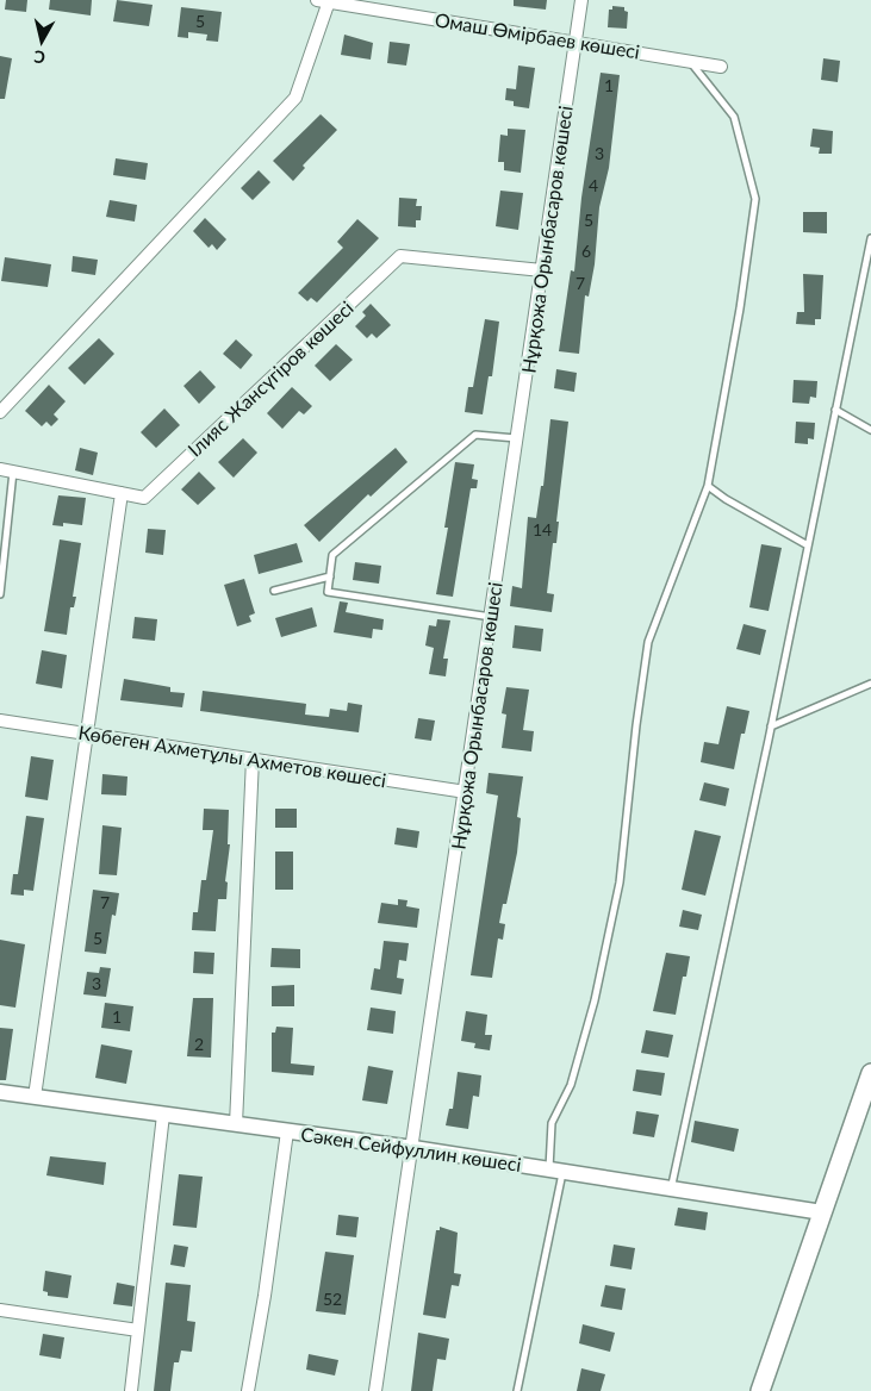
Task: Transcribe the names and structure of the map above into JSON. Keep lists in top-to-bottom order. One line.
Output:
{"streets":{"street":["Омаш Өмірбаев көшесі","Нұрқожа Орынбасаров көшесі","Ілияс Жансүгіров көшесі","Көбеген Ахметұлы Ахметов көшесі","Сәкен Сейфуллин көшесі"]},"crossings":[["Омаш Өмірбаев көшесі","Нұрқожа Орынбасаров көшесі"],["Нұрқожа Орынбасаров көшесі","Ілияс Жансүгіров көшесі"],["Нұрқожа Орынбасаров көшесі","Көбеген Ахметұлы Ахметов көшесі"],["Нұрқожа Орынбасаров көшесі","Сәкен Сейфуллин көшесі"]],"house_numbers":["5","1","3","4","5","6","7","14","7","5","3","1","2","52"],"north":"bottom"}
